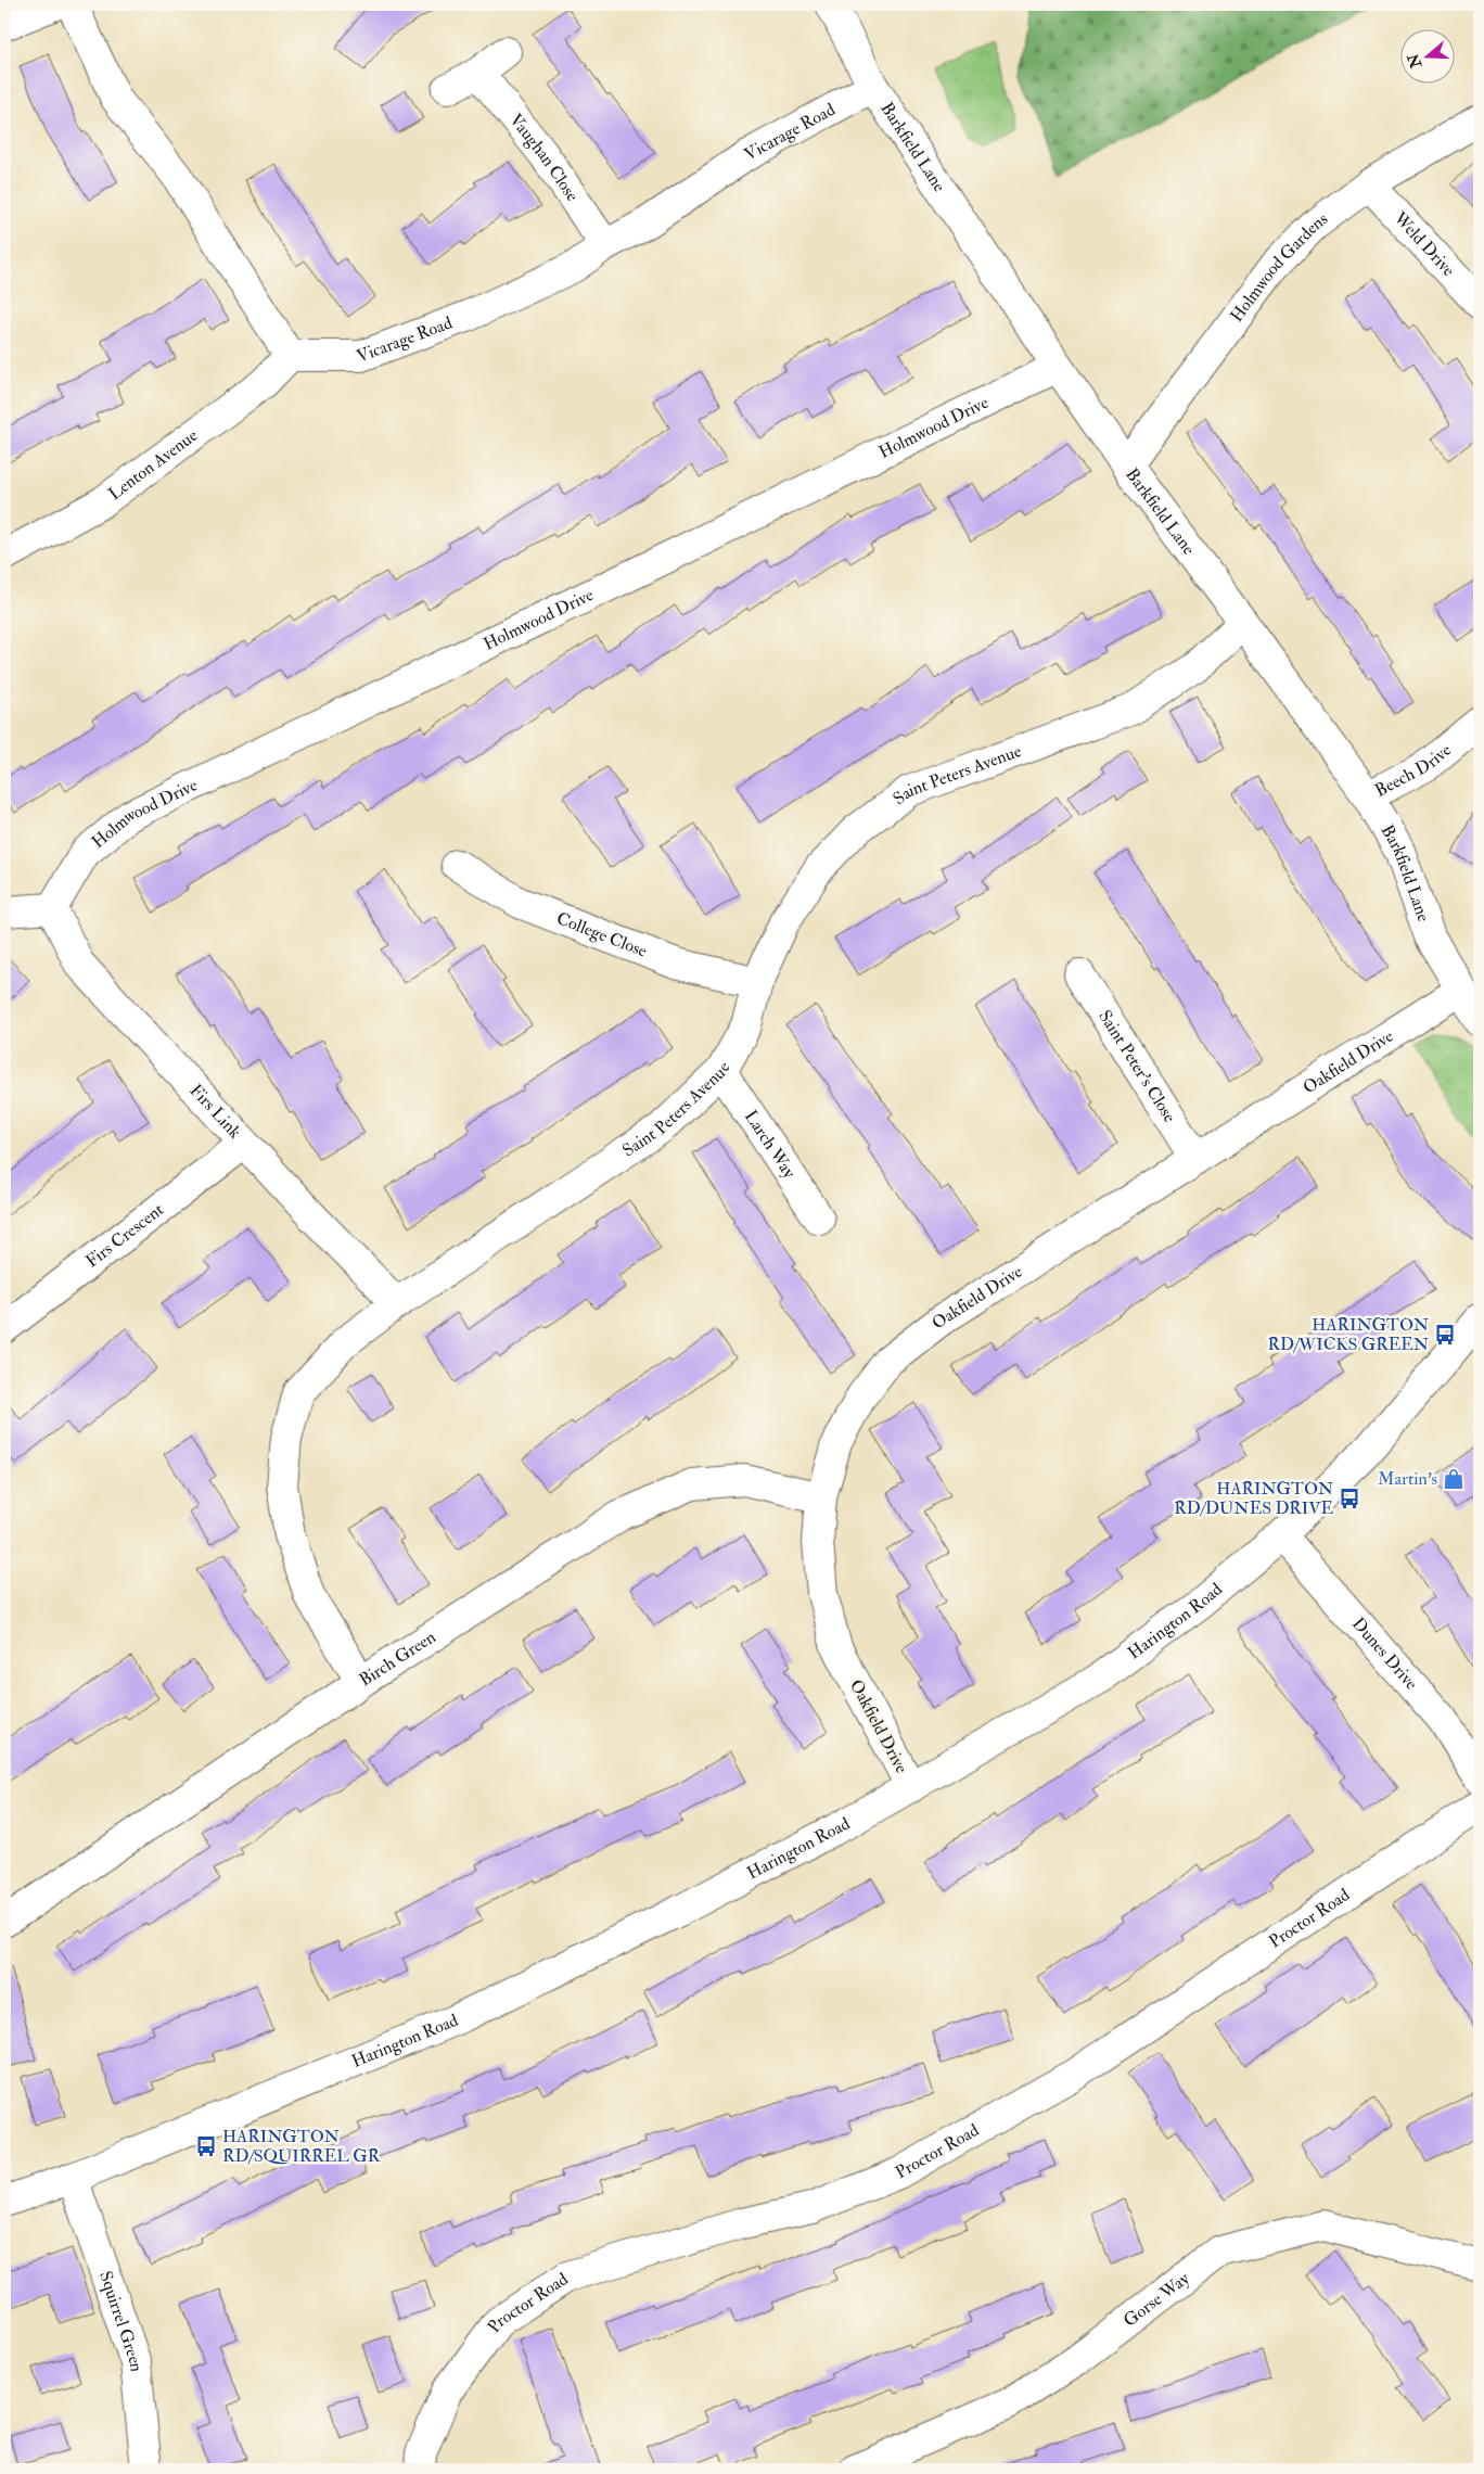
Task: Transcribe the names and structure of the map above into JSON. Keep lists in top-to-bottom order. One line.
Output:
{"streets":{"street":["Vicarage Road","Barkfield Lane","Vaughan Close","Weld Drive","Holmwood Gardens","Holmwood Drive","Lenton Avenue","Beech Drive","Saint Peters Avenue","College Close","Oakfield Drive","Saint Peter's Close","Firs Link","Larch Way","Firs Crescent","Harington Road","Dunes Drive","Birch Green","Proctor Road","Gorse Way","Squirrel Green"]},"crossings":[["Vicarage Road","Barkfield Lane"],["Vicarage Road","Vaughan Close"],["Vicarage Road","Lenton Avenue"],["Barkfield Lane","Holmwood Gardens"],["Barkfield Lane","Holmwood Drive"],["Barkfield Lane","Beech Drive"],["Barkfield Lane","Saint Peters Avenue"],["Barkfield Lane","Oakfield Drive"],["Weld Drive","Holmwood Gardens"],["Holmwood Drive","Firs Link"],["Saint Peters Avenue","College Close"],["Saint Peters Avenue","Firs Link"],["Saint Peters Avenue","Larch Way"],["Saint Peters Avenue","Birch Green"],["Oakfield Drive","Saint Peter's Close"],["Oakfield Drive","Harington Road"],["Oakfield Drive","Birch Green"],["Firs Link","Firs Crescent"],["Harington Road","Dunes Drive"],["Harington Road","Squirrel Green"]],"places":{"bus stop":["HARINGTON RD/WICKS GREEN","HARINGTON RD/DUNES DRIVE","HARINGTON RD/SQUIRREL GR"],"shop":["Martin's"]},"north":"left"}
